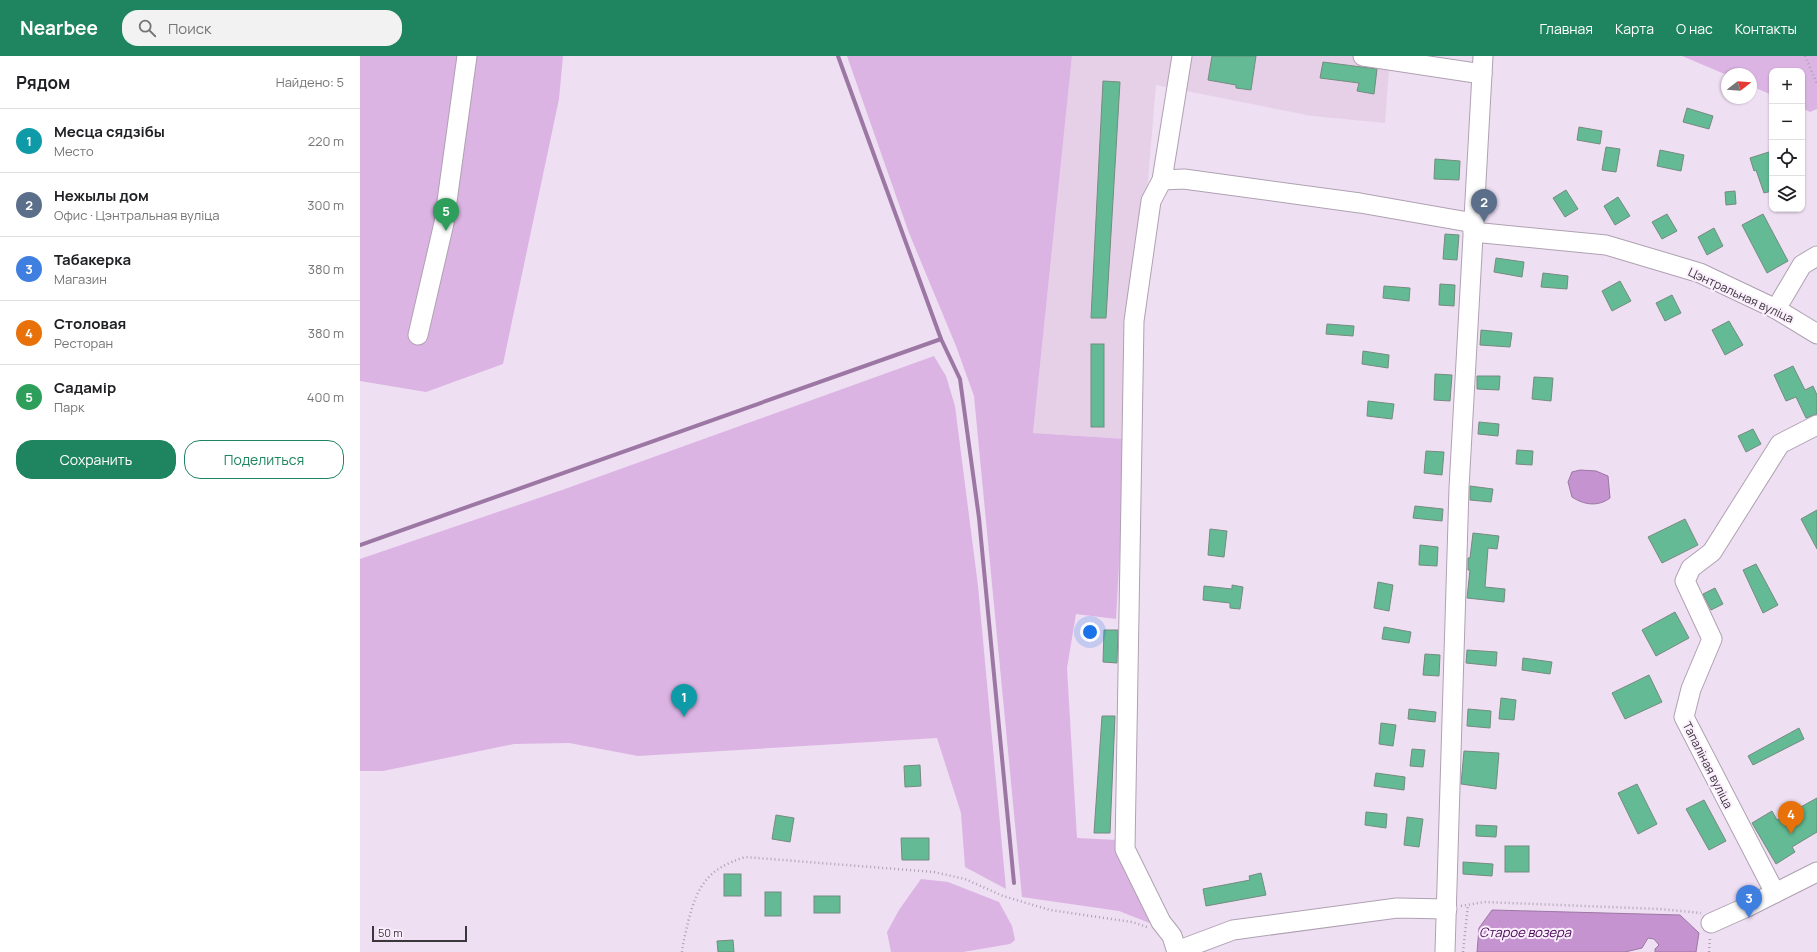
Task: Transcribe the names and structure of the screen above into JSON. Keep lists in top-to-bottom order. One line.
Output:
{"streets":{"street":["Цэнтральная вуліца","Тапаліная вуліца"]},"water":["Старое возера"],"scale_bar":"50 m","north":"right","page":{"header":"Nearbee","search":"Поиск","nav":["Главная","Карта","О нас","Контакты"],"heading":["Рядом","Найдено: 5"],"map_buttons":["+","−"],"list":[{"mark":"1","name":"Месца сядзібы","note":"Место","value":"220 m"},{"mark":"2","name":"Нежылы дом","note":"Офис · Цэнтральная вуліца","value":"300 m"},{"mark":"3","name":"Табакерка","note":"Магазин","value":"380 m"},{"mark":"4","name":"Столовая","note":"Ресторан","value":"380 m"},{"mark":"5","name":"Садамір","note":"Парк","value":"400 m"}],"pins":["2","5","1","4","3"],"buttons":["Сохранить","Поделиться"],"scale":"50 m"}}
